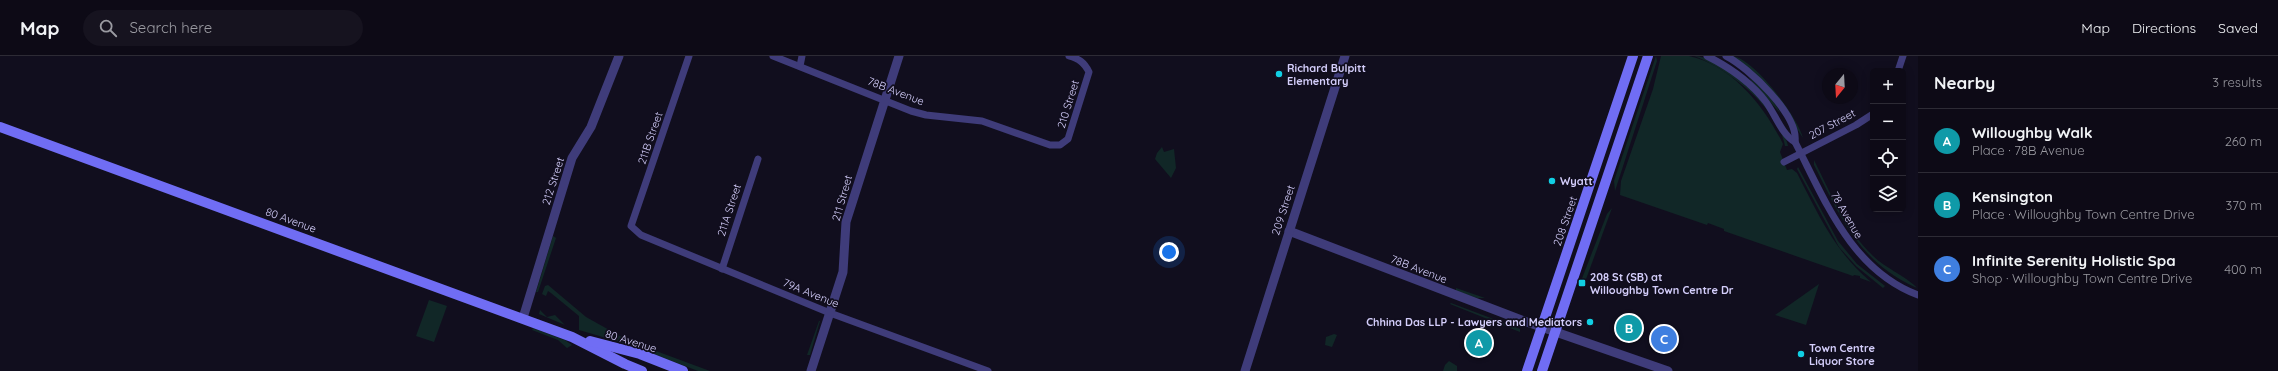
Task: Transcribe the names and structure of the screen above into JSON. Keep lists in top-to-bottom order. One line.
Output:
{"streets":{"main road":["80 Avenue","208 Street"],"street":["78B Avenue","210 Street","207 Street","211B Street","212 Street","211 Street","211A Street","209 Street","78 Avenue","79A Avenue"]},"crossings":[["78B Avenue","210 Street"],["78B Avenue","211 Street"],["78B Avenue","209 Street"],["78B Avenue","208 Street"],["207 Street","78 Avenue"],["211B Street","79A Avenue"],["212 Street","80 Avenue"],["211 Street","79A Avenue"],["211A Street","79A Avenue"]],"places":{"other":["Richard Bulpitt Elementary","Wyatt","Chhina Das LLP - Lawyers and Mediators","Town Centre Liquor Store"],"transit":["208 St (SB) at Willoughby Town Centre Dr"]},"north":"bottom","page":{"header":"Map","search":"Search here","nav":["Map","Directions","Saved"],"heading":["Nearby","3 results"],"map_buttons":["+","−"],"list":[{"mark":"A","name":"Willoughby Walk","note":"Place · 78B Avenue","value":"260 m"},{"mark":"B","name":"Kensington","note":"Place · Willoughby Town Centre Drive","value":"370 m"},{"mark":"C","name":"Infinite Serenity Holistic Spa","note":"Shop · Willoughby Town Centre Drive","value":"400 m"}],"pins":["B","C","A"]}}
